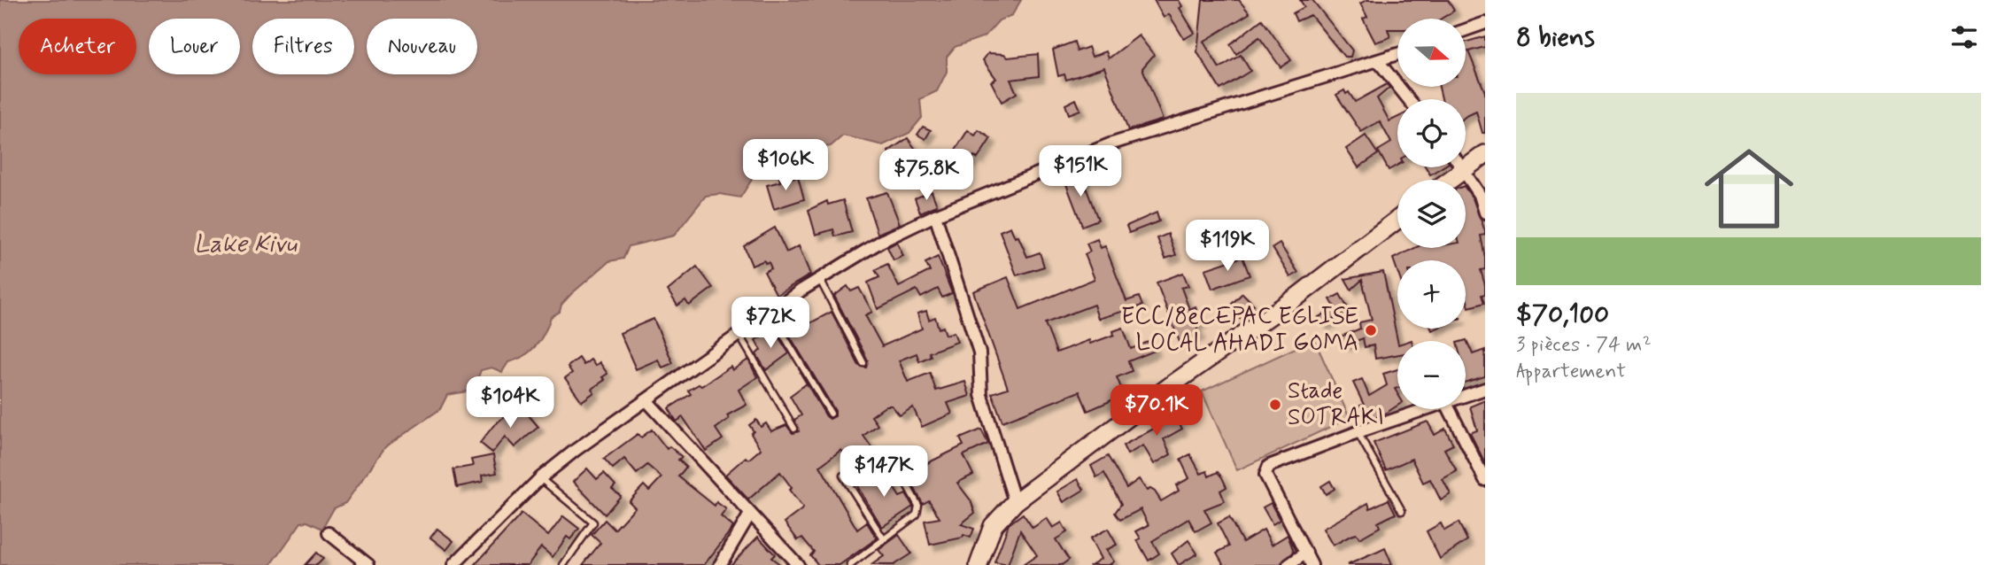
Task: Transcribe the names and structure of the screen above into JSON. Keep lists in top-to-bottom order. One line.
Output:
{"water":["Lake Kivu"],"places":["ECC/8eCEPAC EGLISE LOCAL AHADI GOMA","Stade SOTRAKI"],"north":"right","page":{"heading":"8 biens","map_buttons":["+","−"],"chip":["Acheter","Louer","Filtres","Nouveau"],"list":[{"name":"$70,100","note":"3 pièces · 74 m² · Appartement"}],"price":["$106K","$151K","$75.8K","$119K","$72K","$104K","$70.1K","$147K"]}}
